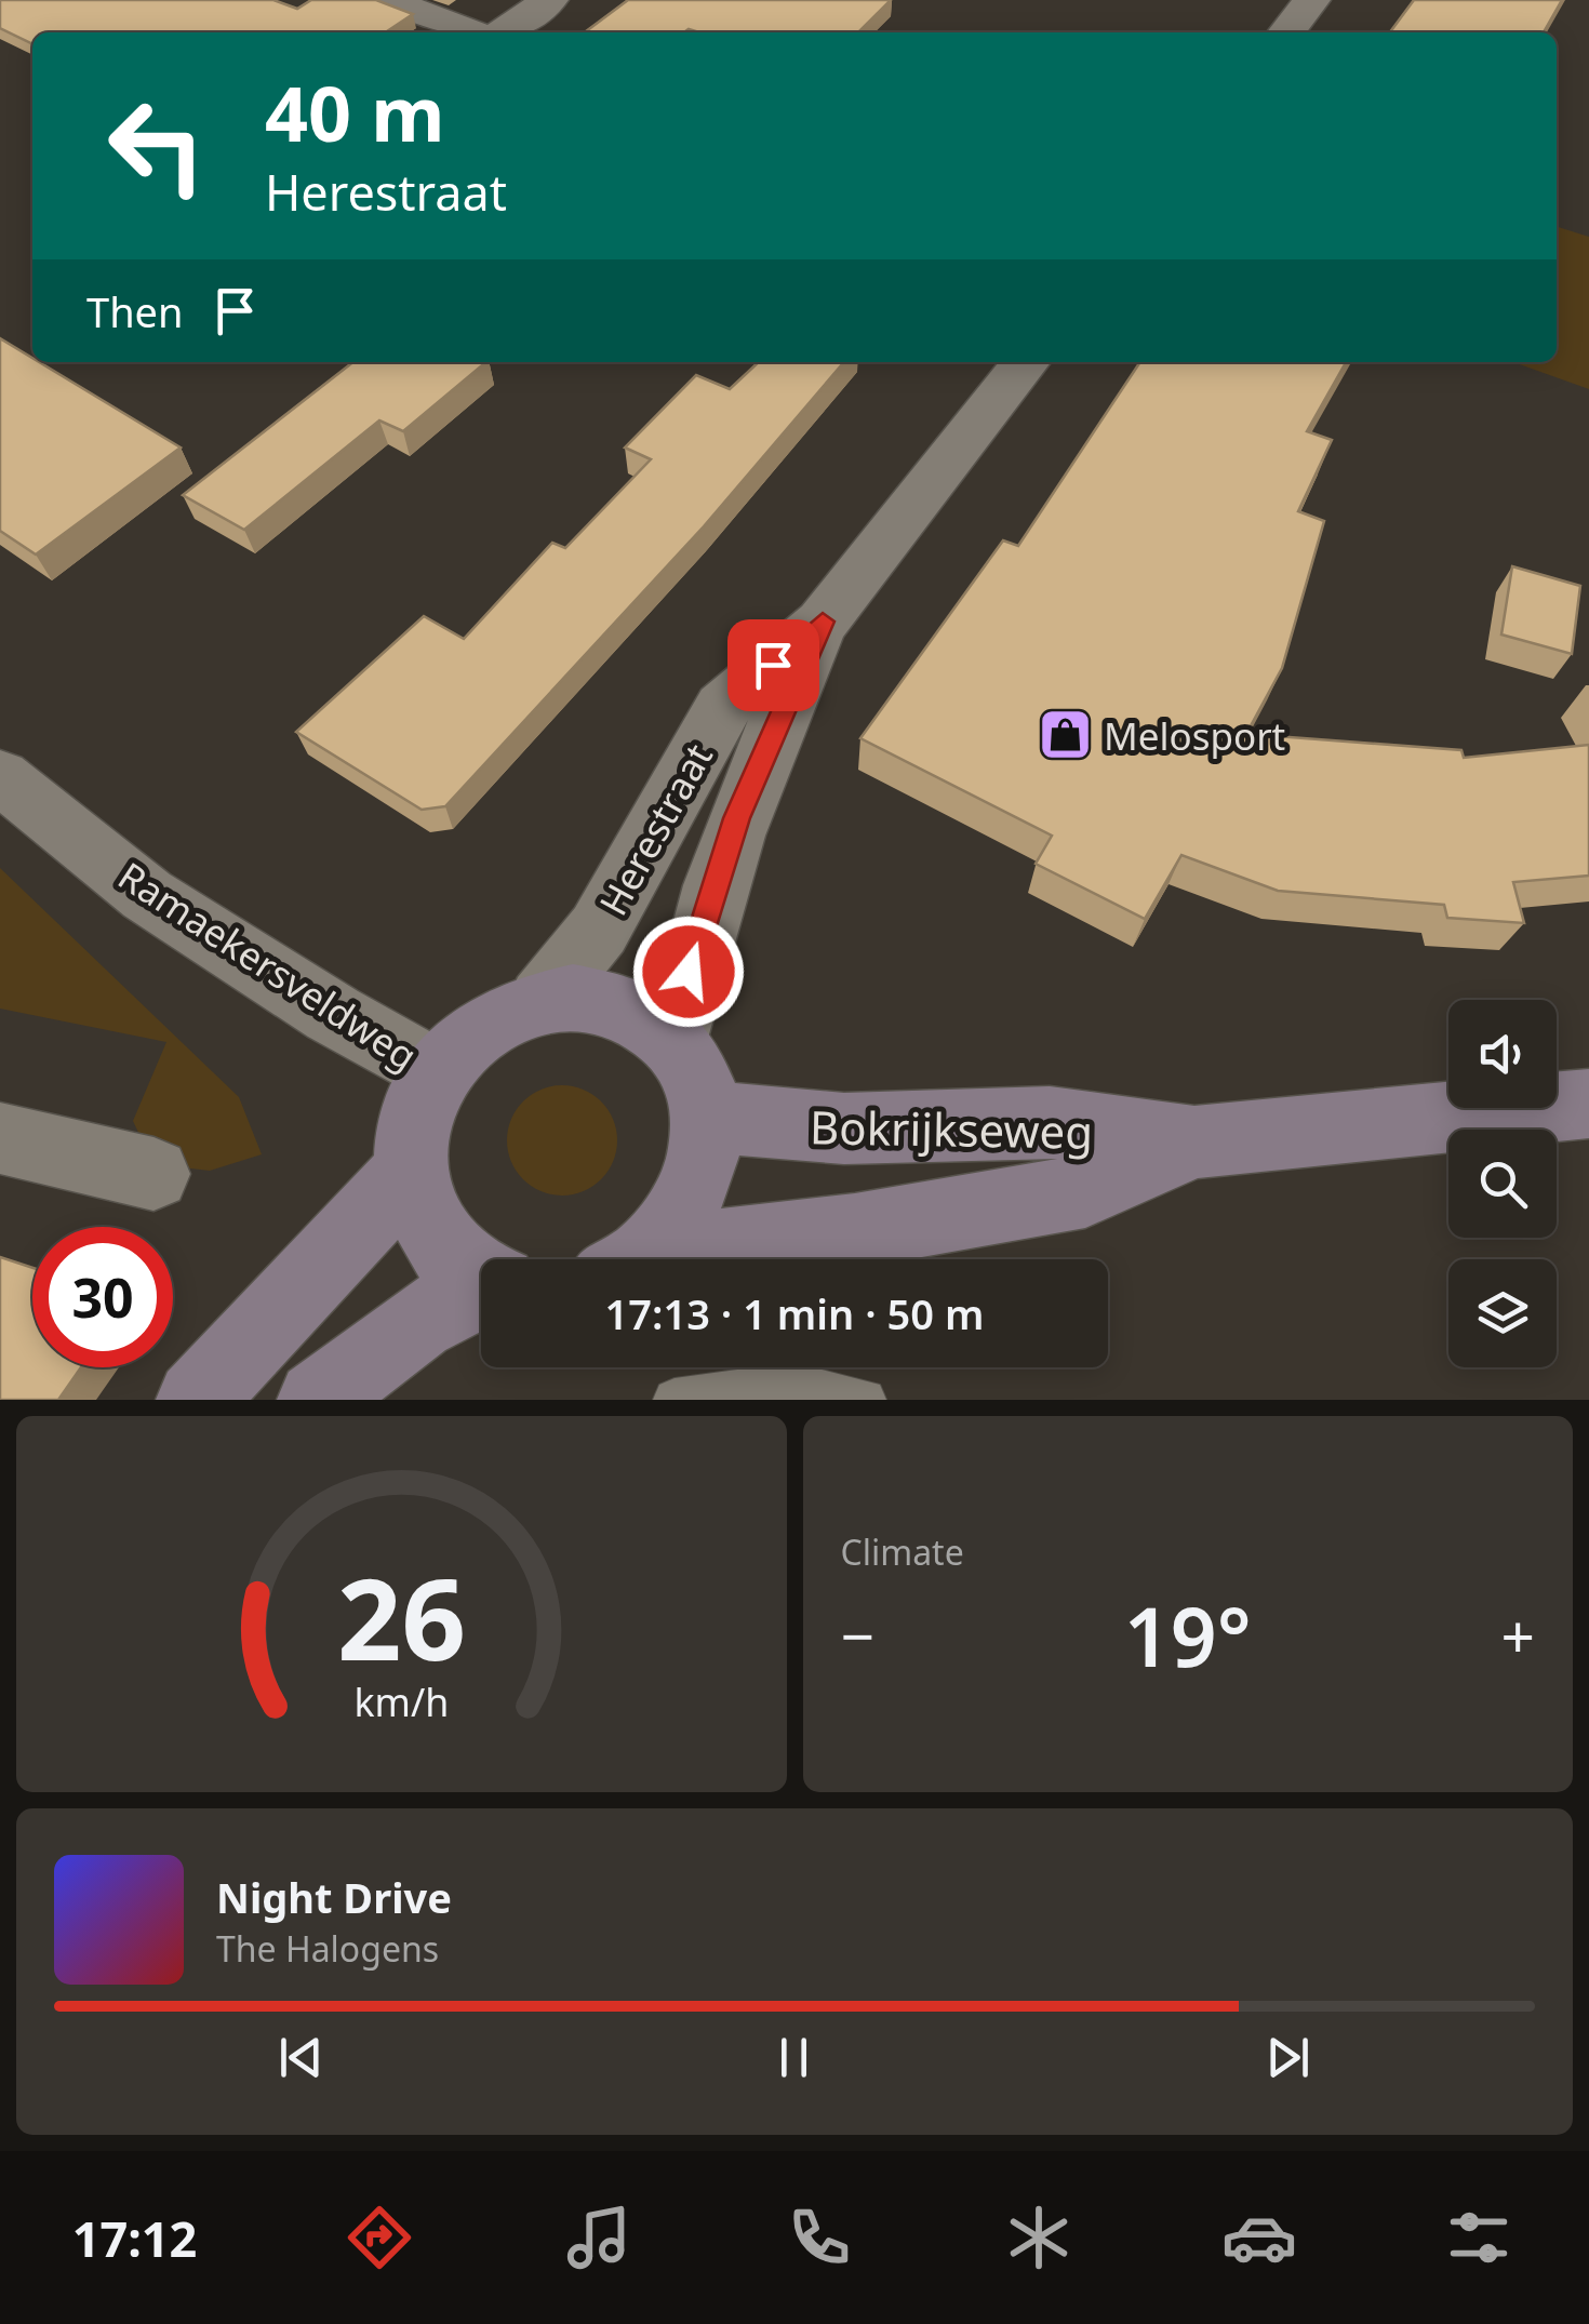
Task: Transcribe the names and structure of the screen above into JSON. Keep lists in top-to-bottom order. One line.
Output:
{"streets":{"street":["Herestraat","Ramaekersveldweg","Bokrijkseweg"]},"places":{"shop":["Melosport"]},"page":{"turn":["40 m","Herestraat"],"then":"Then","limit":"30","trip":"17:13 · 1 min · 50 m","tile":"Climate","heat":["−","19°","+"],"song":["Night Drive","The Halogens"],"tabs":"17:12","gauge":["26","km/h"]}}
